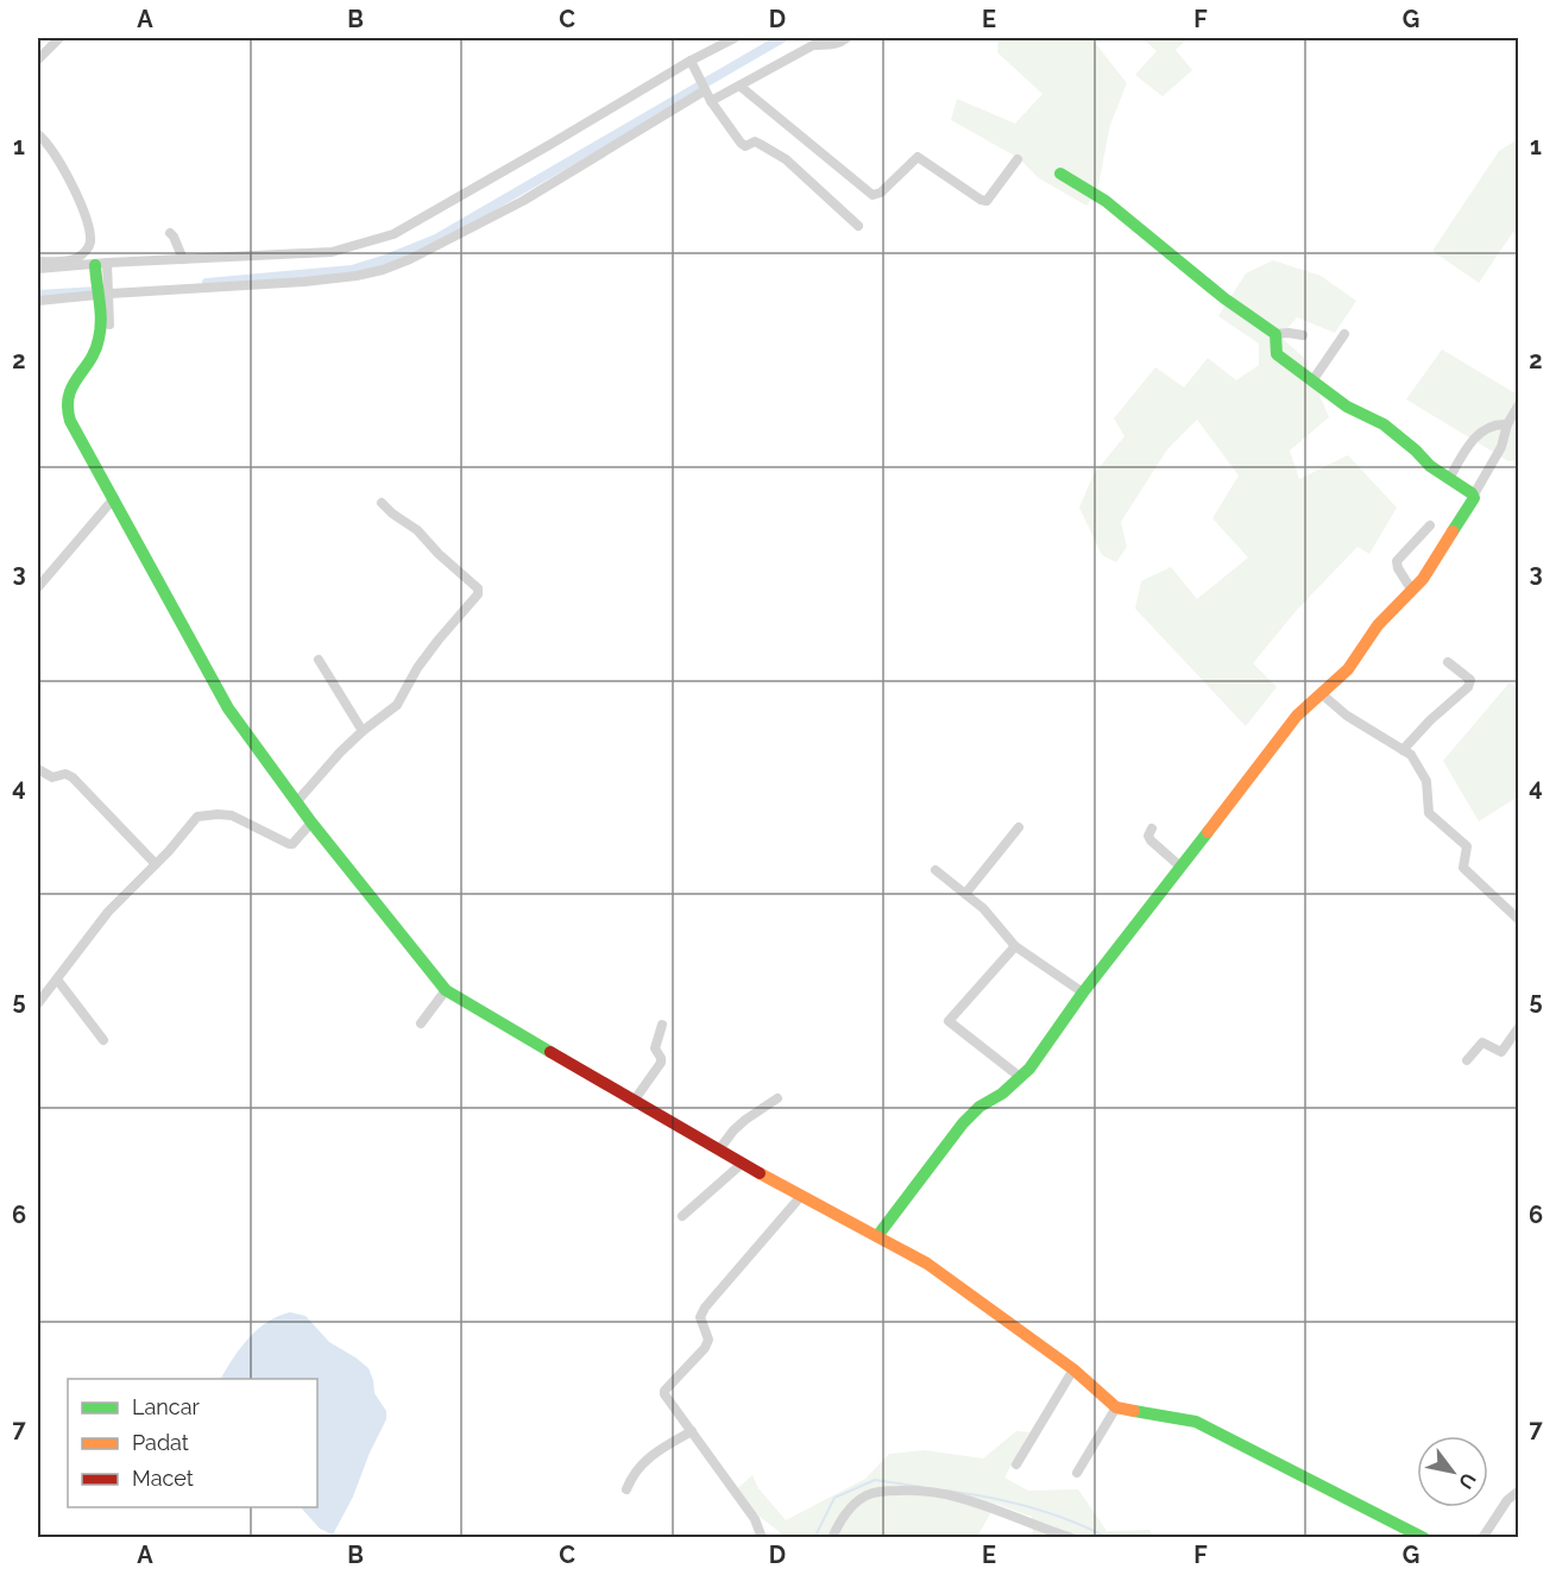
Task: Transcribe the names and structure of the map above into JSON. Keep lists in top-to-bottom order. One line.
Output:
{"legend":["Lancar","Padat","Macet"],"north":"bottom right","grid":{"columns":["A","B","C","D","E","F","G"],"rows":["1","2","3","4","5","6","7"]}}
